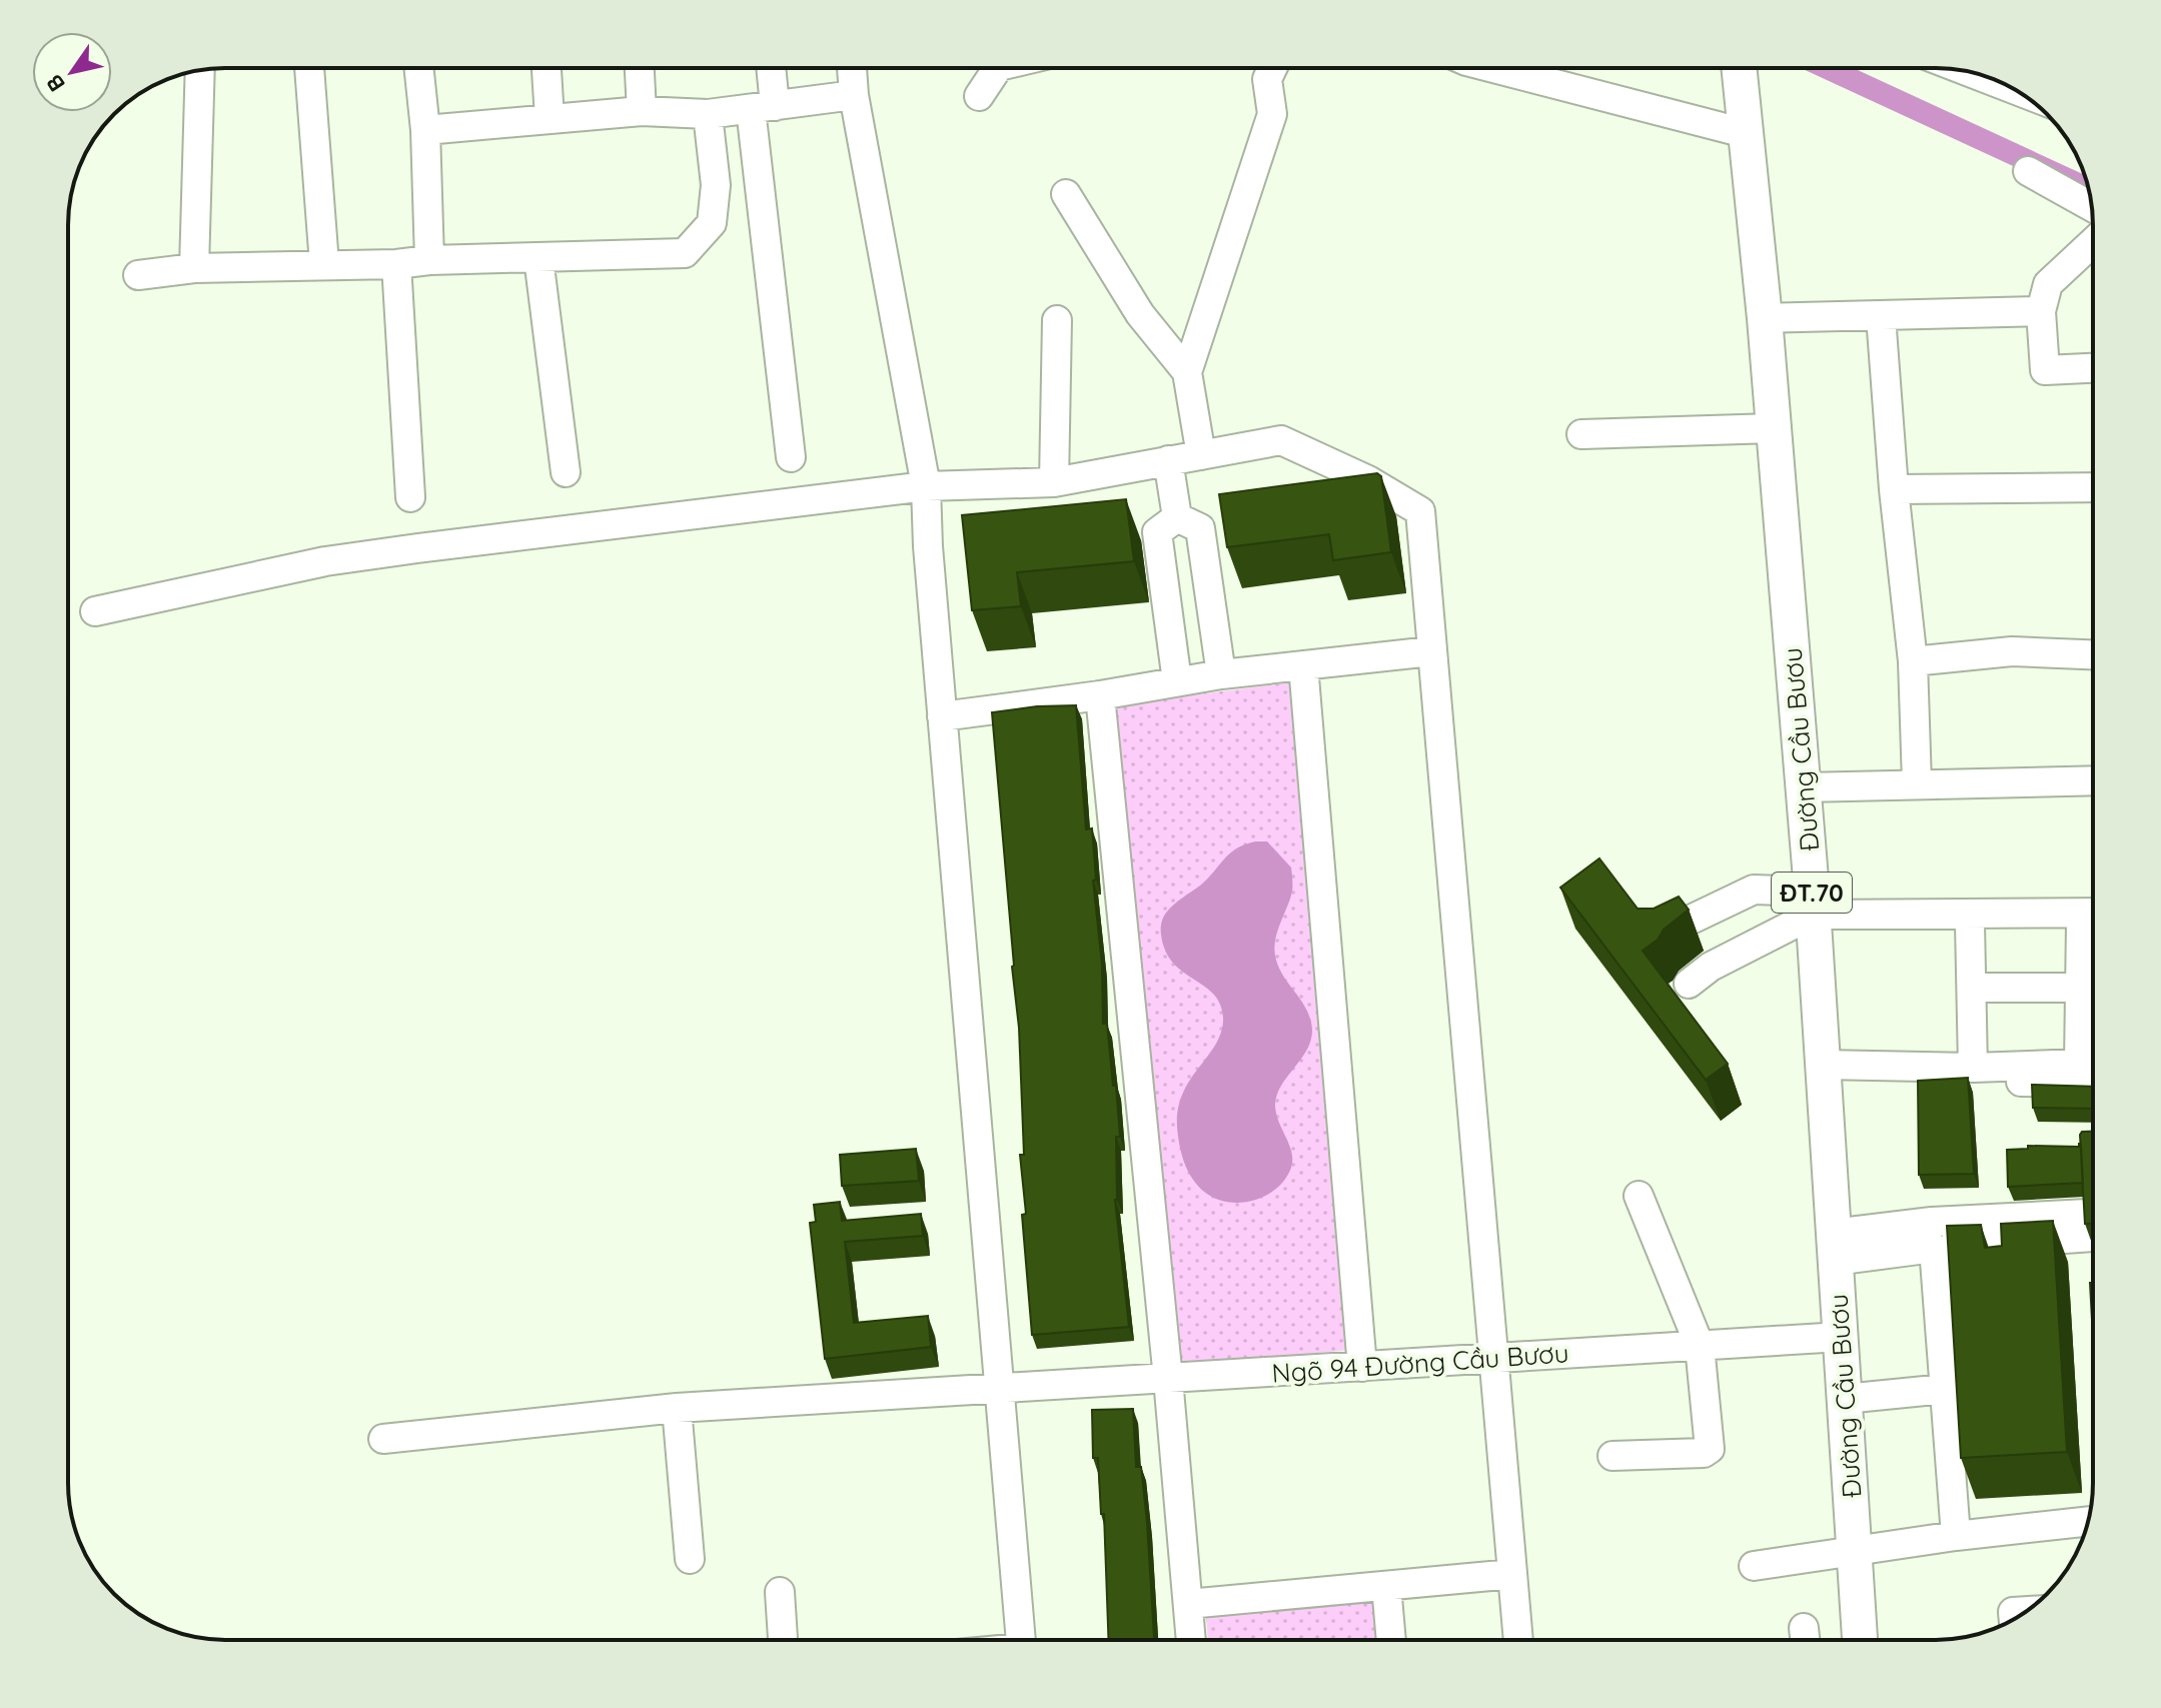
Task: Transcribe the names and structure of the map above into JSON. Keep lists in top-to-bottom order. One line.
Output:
{"streets":{"main road":["Đường Cầu Bươu","ĐT.70"],"street":["Ngõ 94 Đường Cầu Bươu"]},"crossings":[["Đường Cầu Bươu","ĐT.70"],["Đường Cầu Bươu","Ngõ 94 Đường Cầu Bươu"]],"north":"bottom left"}
